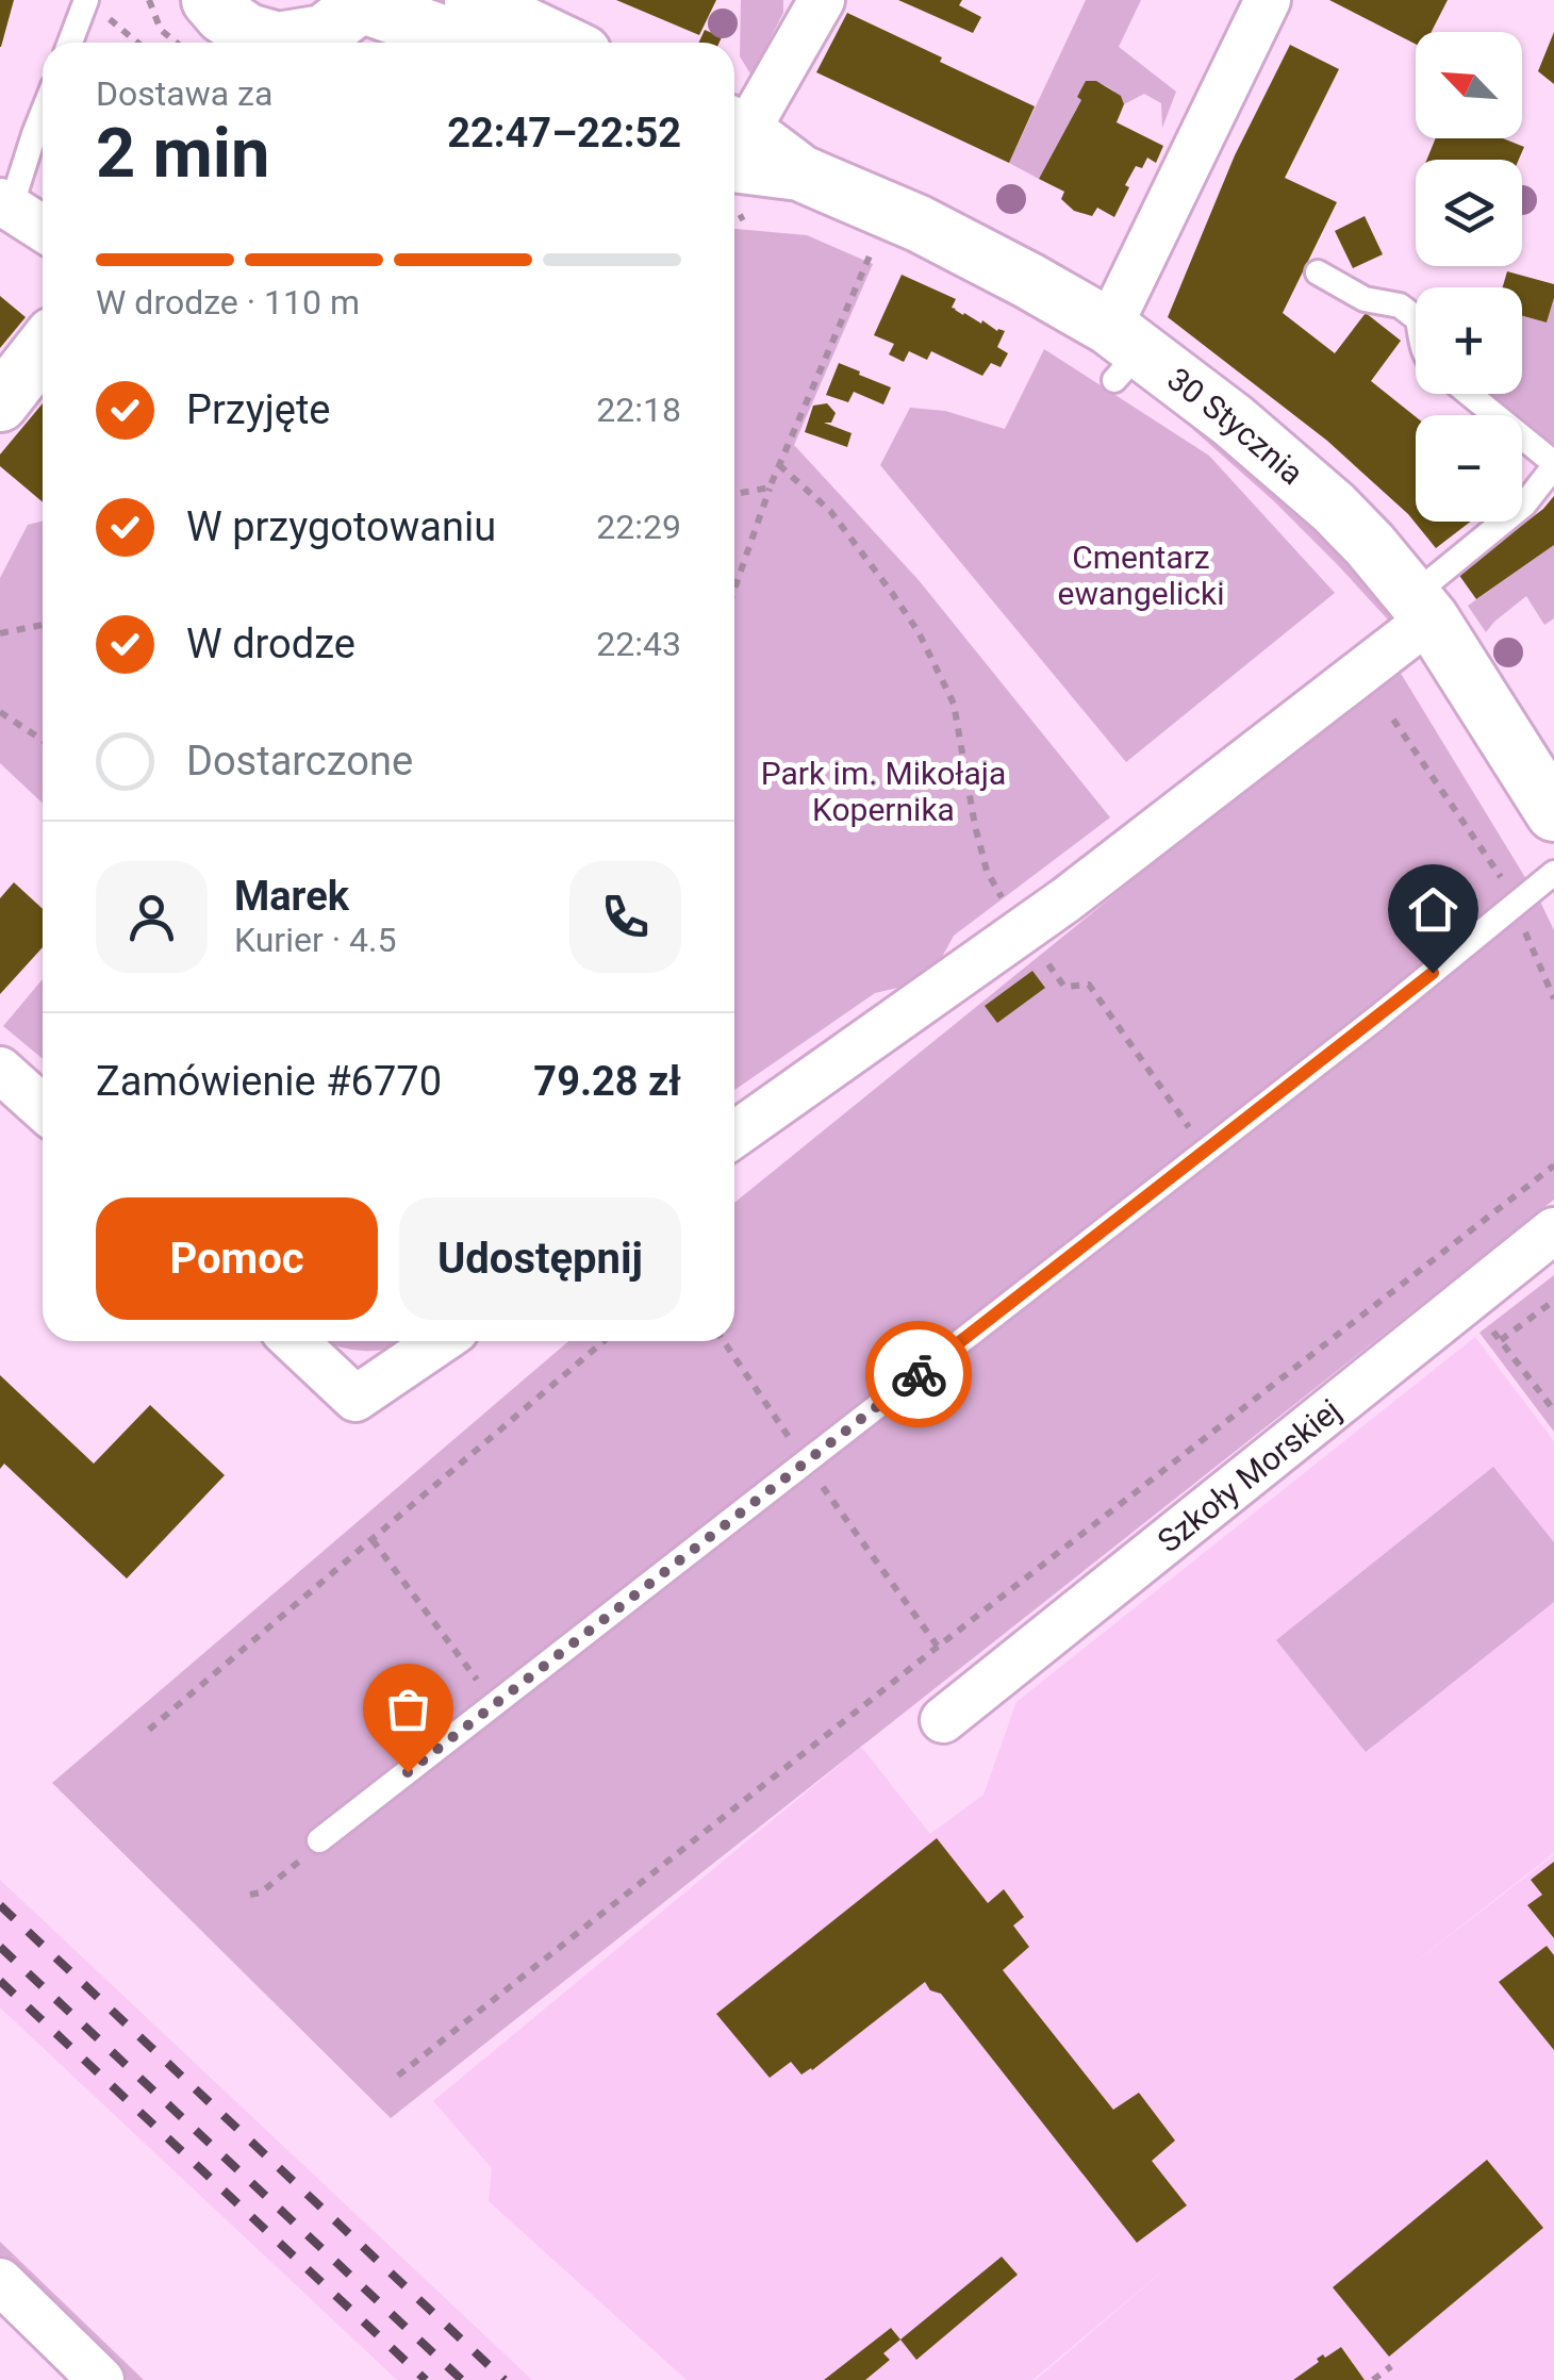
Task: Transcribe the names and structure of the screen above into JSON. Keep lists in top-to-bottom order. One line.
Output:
{"streets":{"street":["30 Stycznia","Szkoły Morskiej"]},"parks":["Cmentarz ewangelicki","Park im. Mikołaja Kopernika"],"north":"top left","page":{"map_buttons":["+","−"],"heading":["2 min","Dostawa za","22:47–22:52"],"panel":["Marek","Kurier · 4.5","Zamówienie #6770","79.28 zł"],"bar":"W drodze · 110 m","list":[["Przyjęte","22:18"],["W przygotowaniu","22:29"],["W drodze","22:43"],"Dostarczone"],"buttons":["Pomoc","Udostępnij"]}}
